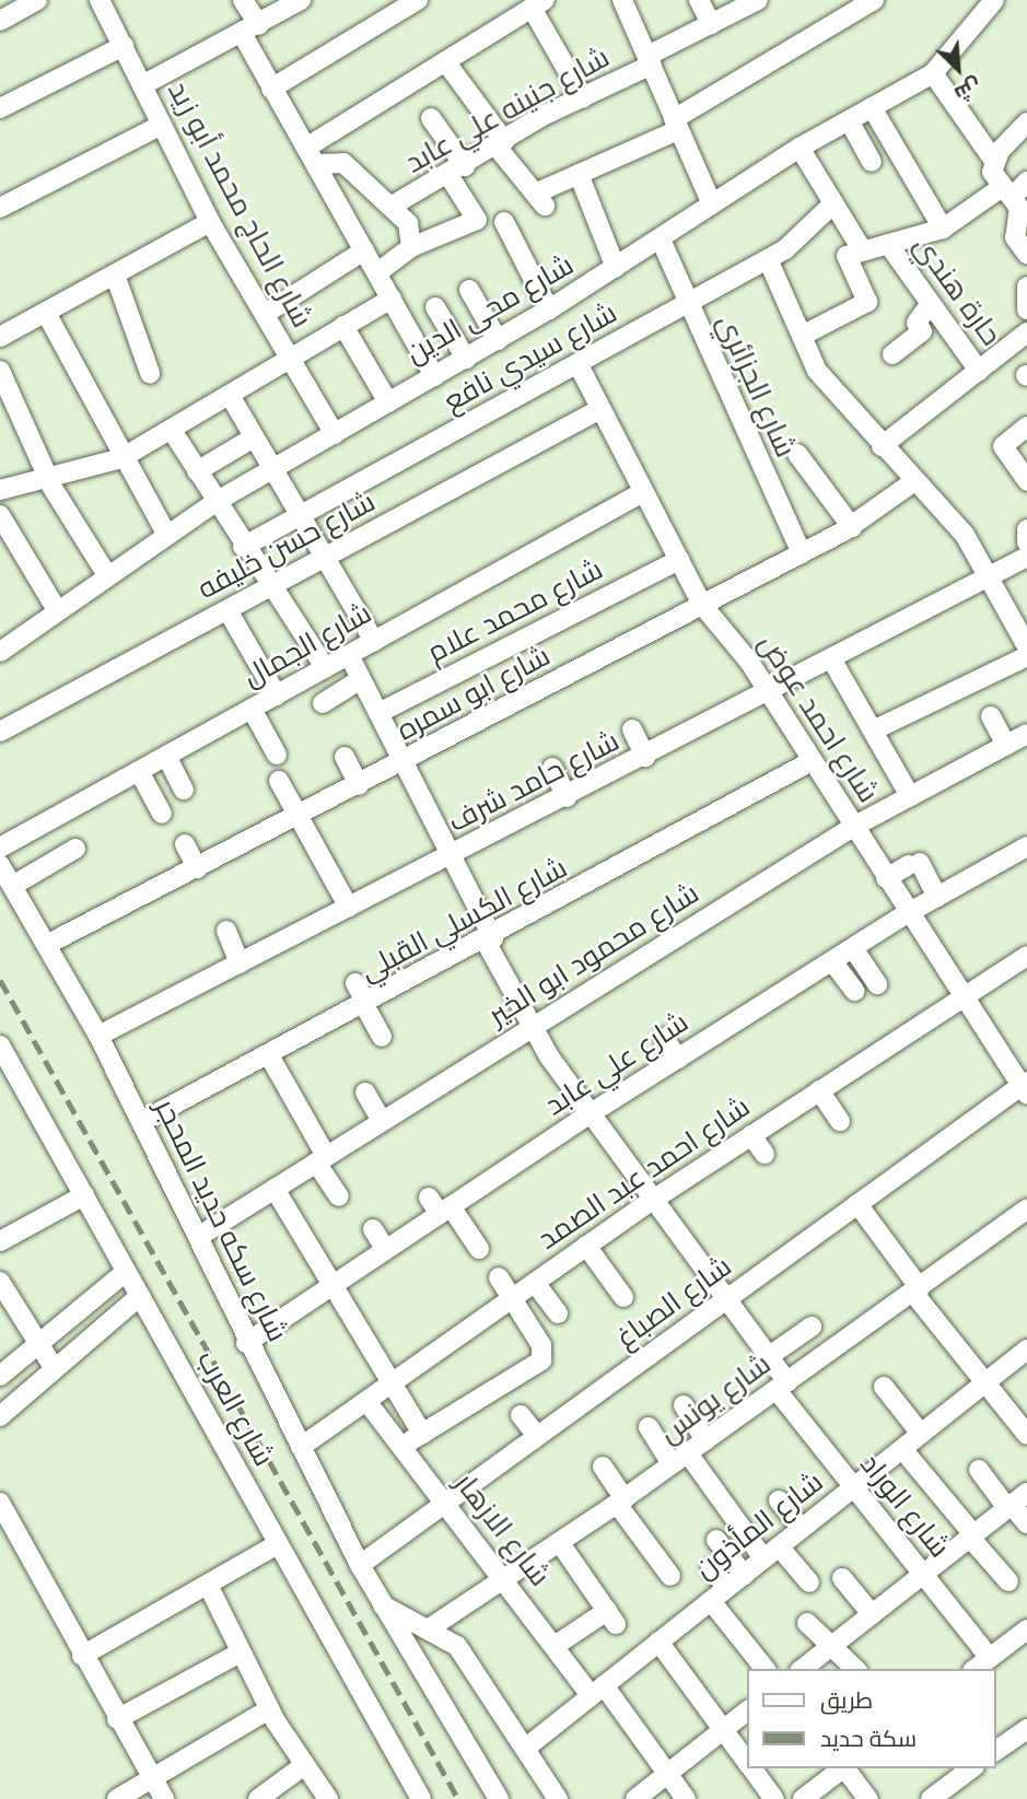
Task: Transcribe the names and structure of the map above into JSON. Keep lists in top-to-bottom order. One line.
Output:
{"streets":{"street":["شارع جنينه علي عابد","شارع الحاج محمد أبو زيد","حارة هندي","شارع محى الدين","شارع سيدي نافع","شارع الجزائري","شارع حسن خليفه","شارع محمد علام","شارع الجمال","شارع ابو سمره","شارع احمد عوض","شارع حامد شرف","شارع الكسلي القبلي","شارع محمود ابو الخير","شارع علي عابد","شارع احمد عبد الصمد","شارع سكه حديد المحجر","شارع الصباغ","شارع يونس","شارع العرب","شارع الوراد","شارع المأذون","شارع الازهار"]},"crossings":[["شارع الحاج محمد أبو زيد","شارع محى الدين"],["شارع محى الدين","شارع الجزائري"],["شارع سيدي نافع","شارع الجزائري"],["شارع سيدي نافع","شارع احمد عوض"],["شارع الجزائري","شارع ابو سمره"],["شارع حسن خليفه","شارع احمد عوض"],["شارع محمد علام","شارع احمد عوض"],["شارع محمد علام","شارع الوراد"],["شارع الجمال","شارع احمد عوض"],["شارع الجمال","شارع الوراد"],["شارع ابو سمره","شارع احمد عوض"],["شارع ابو سمره","شارع سكه حديد المحجر"],["شارع ابو سمره","شارع الوراد"],["شارع احمد عوض","شارع حامد شرف"],["شارع احمد عوض","شارع الكسلي القبلي"],["شارع احمد عوض","شارع محمود ابو الخير"],["شارع احمد عوض","شارع علي عابد"],["شارع احمد عوض","شارع احمد عبد الصمد"],["شارع احمد عوض","شارع الصباغ"],["شارع حامد شرف","شارع سكه حديد المحجر"],["شارع حامد شرف","شارع الوراد"],["شارع الكسلي القبلي","شارع سكه حديد المحجر"],["شارع الكسلي القبلي","شارع الوراد"],["شارع محمود ابو الخير","شارع سكه حديد المحجر"],["شارع محمود ابو الخير","شارع الوراد"],["شارع علي عابد","شارع سكه حديد المحجر"],["شارع علي عابد","شارع الوراد"],["شارع احمد عبد الصمد","شارع سكه حديد المحجر"],["شارع احمد عبد الصمد","شارع الوراد"],["شارع احمد عبد الصمد","شارع الازهار"],["شارع سكه حديد المحجر","شارع الصباغ"],["شارع الصباغ","شارع الوراد"],["شارع الصباغ","شارع الازهار"],["شارع يونس","شارع الوراد"],["شارع يونس","شارع الازهار"],["شارع الوراد","شارع المأذون"],["شارع المأذون","شارع الازهار"]],"legend":["طريق","سكة حديد"],"north":"bottom right"}
